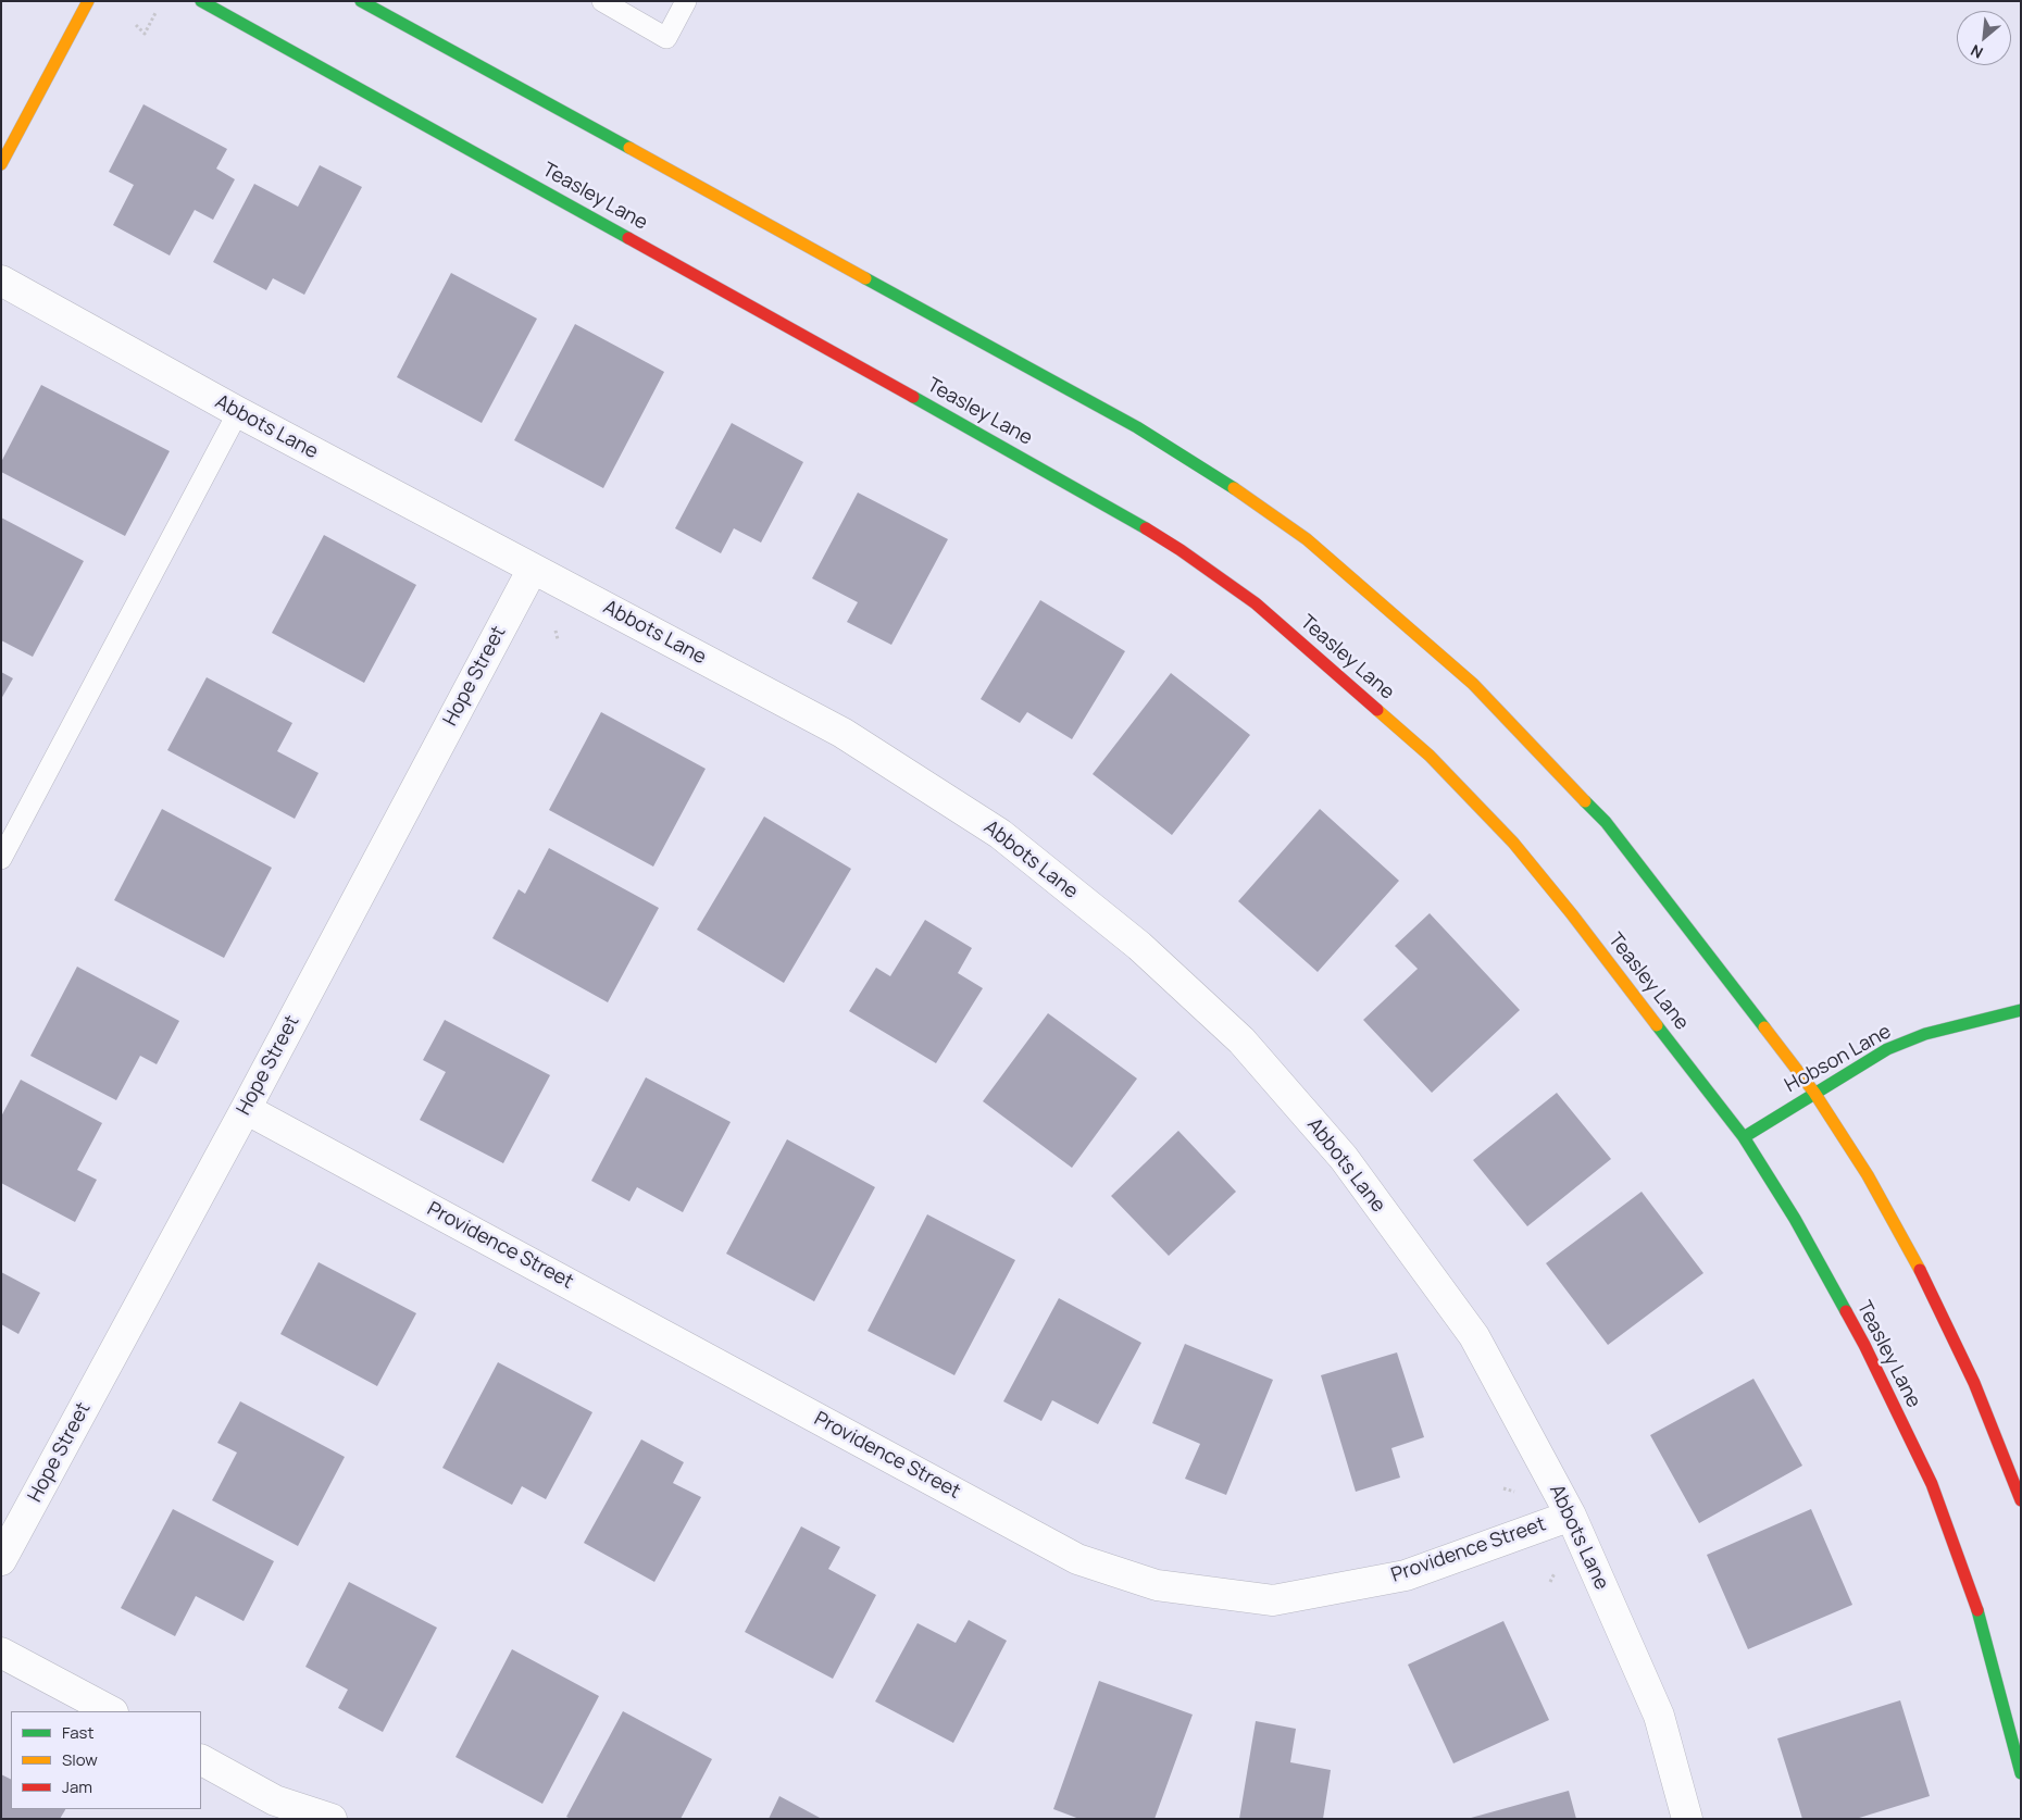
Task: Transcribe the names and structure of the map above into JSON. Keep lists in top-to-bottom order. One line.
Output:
{"streets":{"main road":["Teasley Lane","Hobson Lane"],"street":["Abbots Lane","Hope Street","Providence Street"]},"crossings":[["Teasley Lane","Hobson Lane"],["Abbots Lane","Hope Street"],["Abbots Lane","Providence Street"],["Hope Street","Providence Street"]],"legend":["Fast","Slow","Jam"],"north":"bottom left"}
